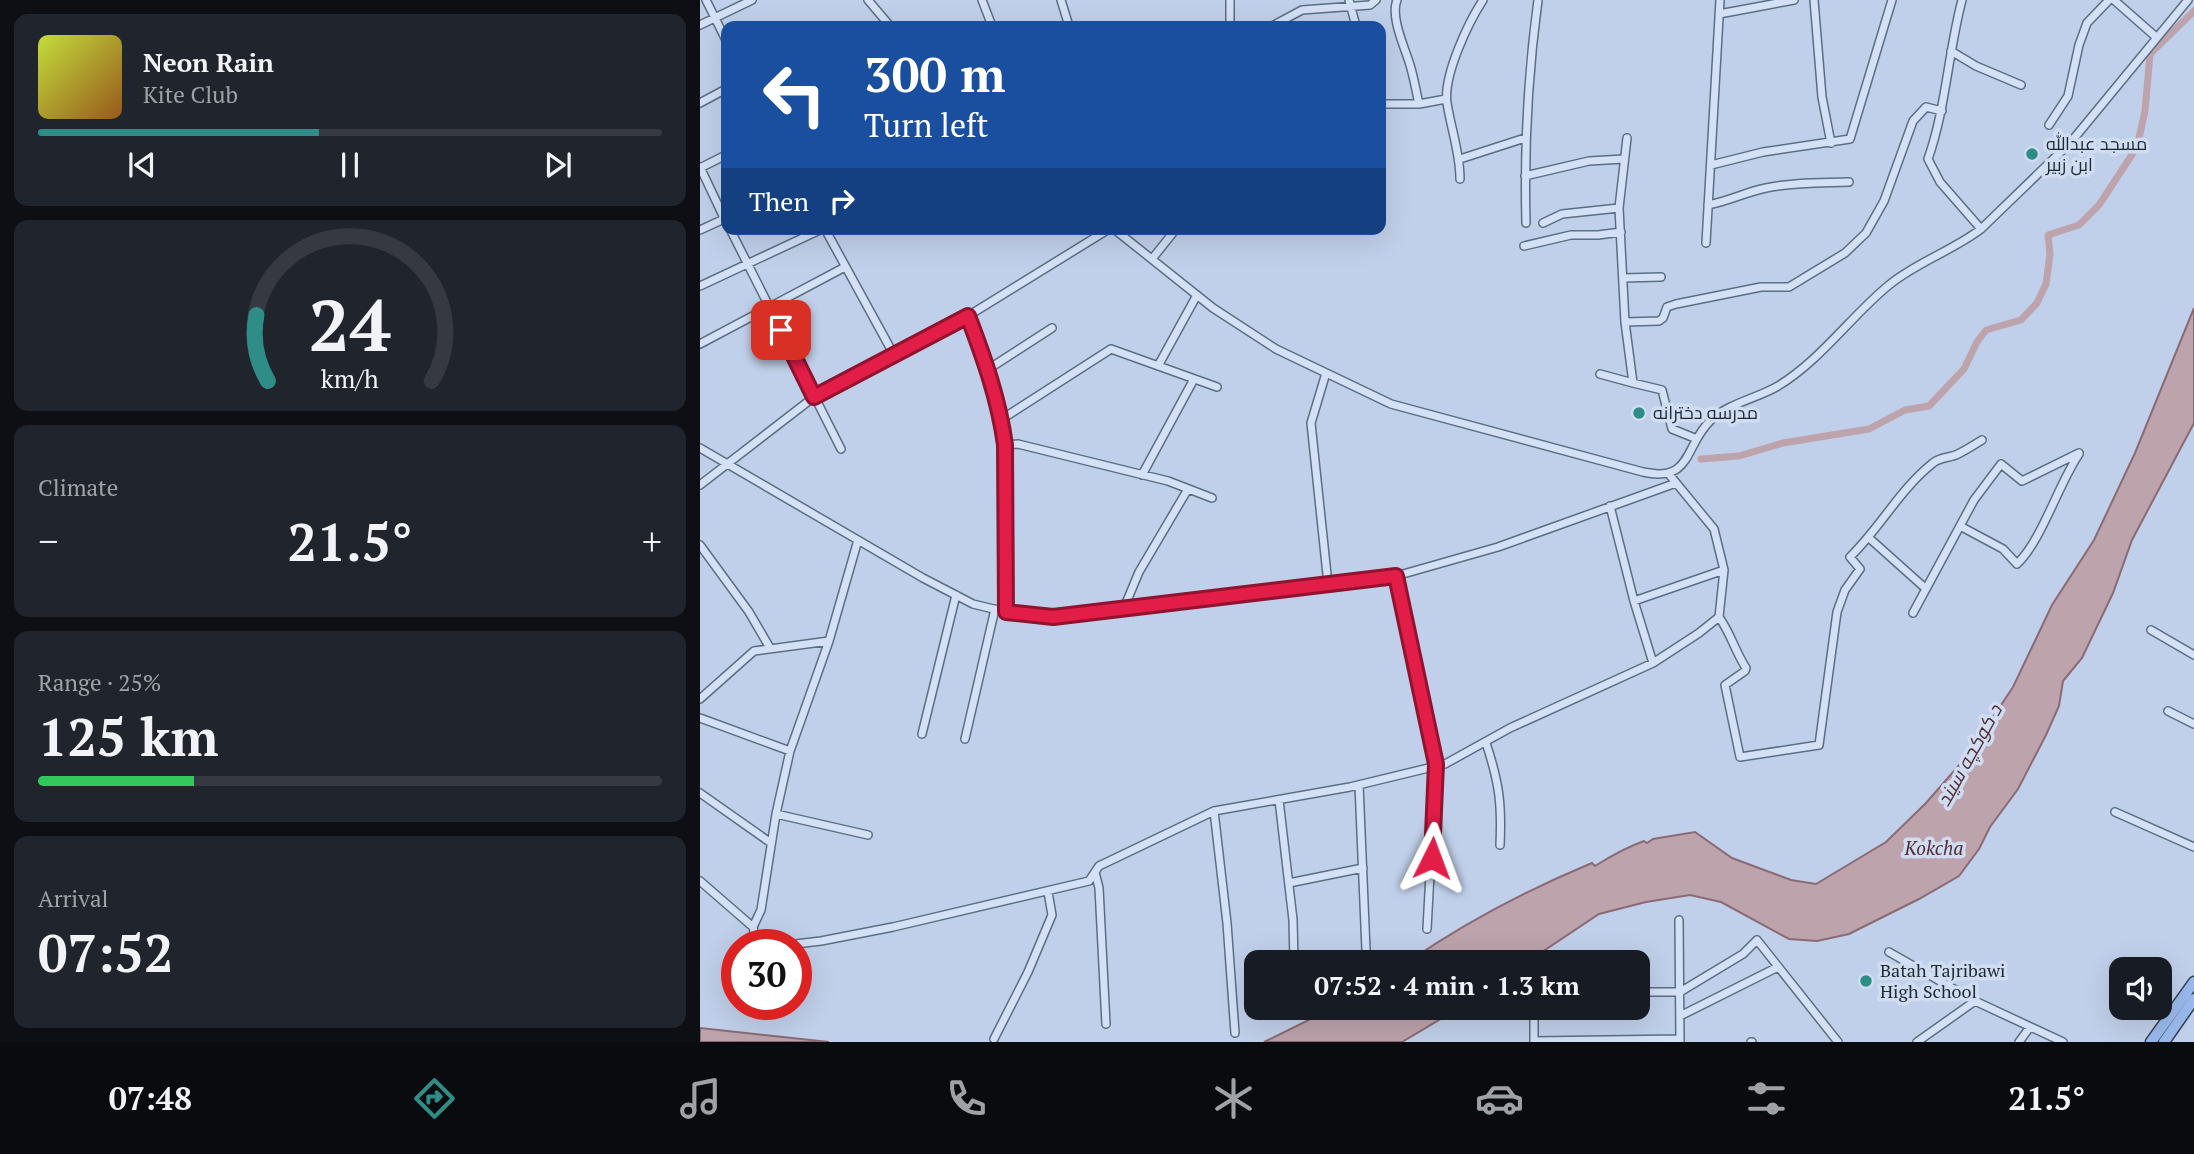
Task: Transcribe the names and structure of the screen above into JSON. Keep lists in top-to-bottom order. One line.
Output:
{"water":["د کوکچه سیند","Kokcha"],"places":["مسجد عبدالله ابن زبیر","مدرسه دخترانه","Batah Tajribawi High School"],"page":{"turn":["300 m","Turn left"],"song":["Neon Rain","Kite Club"],"then":"Then","tile":["Climate",["Range · 25%","125 km"],["Arrival","07:52"]],"heat":["−","21.5°","+"],"limit":"30","trip":"07:52 · 4 min · 1.3 km","tabs":["07:48","21.5°"],"gauge":["24","km/h"]}}
